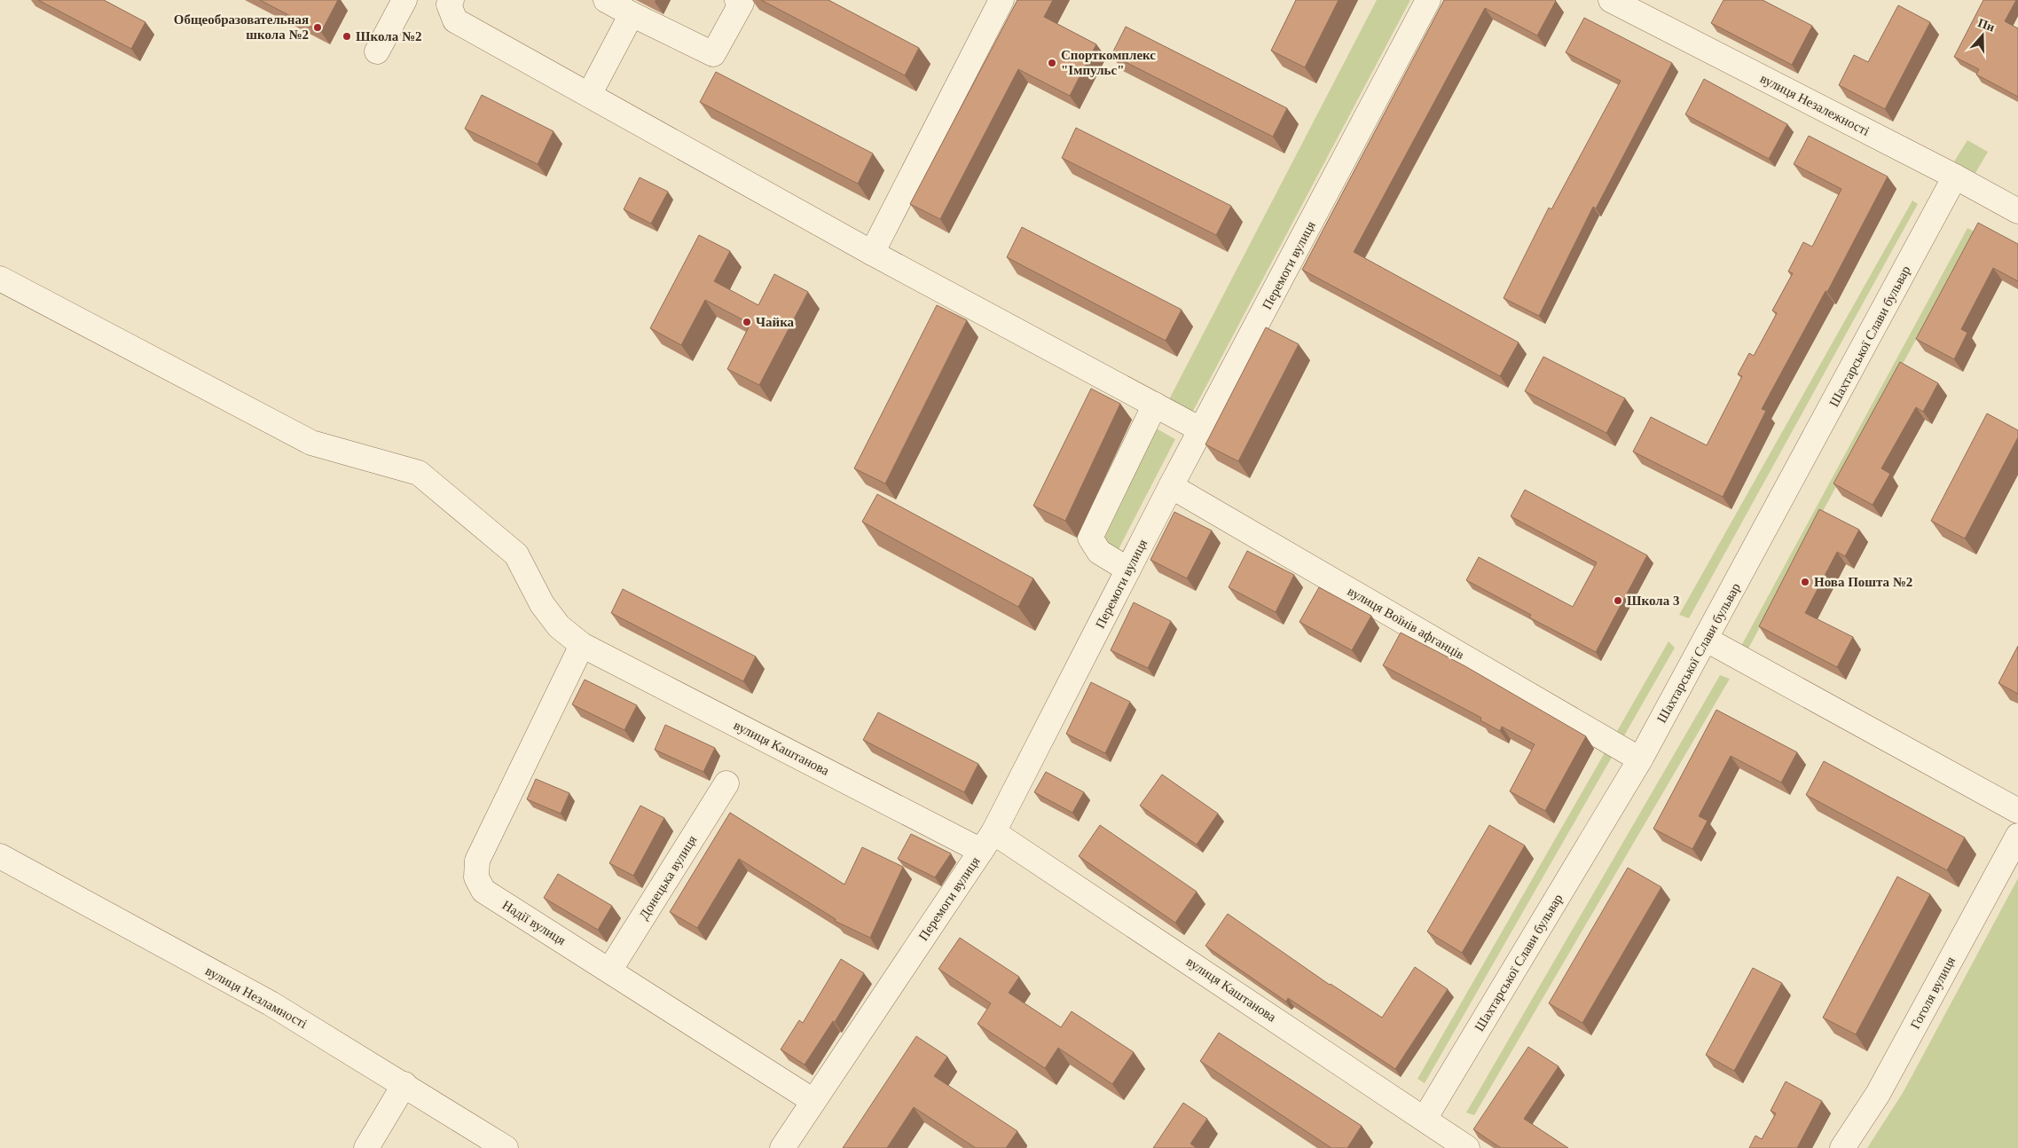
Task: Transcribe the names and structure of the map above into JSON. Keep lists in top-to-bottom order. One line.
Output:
{"streets":{"street":["вулиця Незалежності","Перемоги вулиця","Шахтарської Слави бульвар","вулиця Воїнів афганців","вулиця Каштанова","Донецька вулиця","Надії вулиця","Гоголя вулиця","вулиця Незламності"]},"crossings":[["вулиця Незалежності","Шахтарської Слави бульвар"],["Перемоги вулиця","вулиця Воїнів афганців"],["Перемоги вулиця","вулиця Каштанова"],["Перемоги вулиця","Надії вулиця"],["Шахтарської Слави бульвар","вулиця Воїнів афганців"],["Шахтарської Слави бульвар","вулиця Каштанова"],["вулиця Каштанова","Надії вулиця"],["Донецька вулиця","Надії вулиця"]],"places":["Общеобразовательная школа №2","Школа №2","Спорткомплекс \"Імпульс\"","Чайка","Нова Пошта №2","Школа 3"],"north":"top"}
